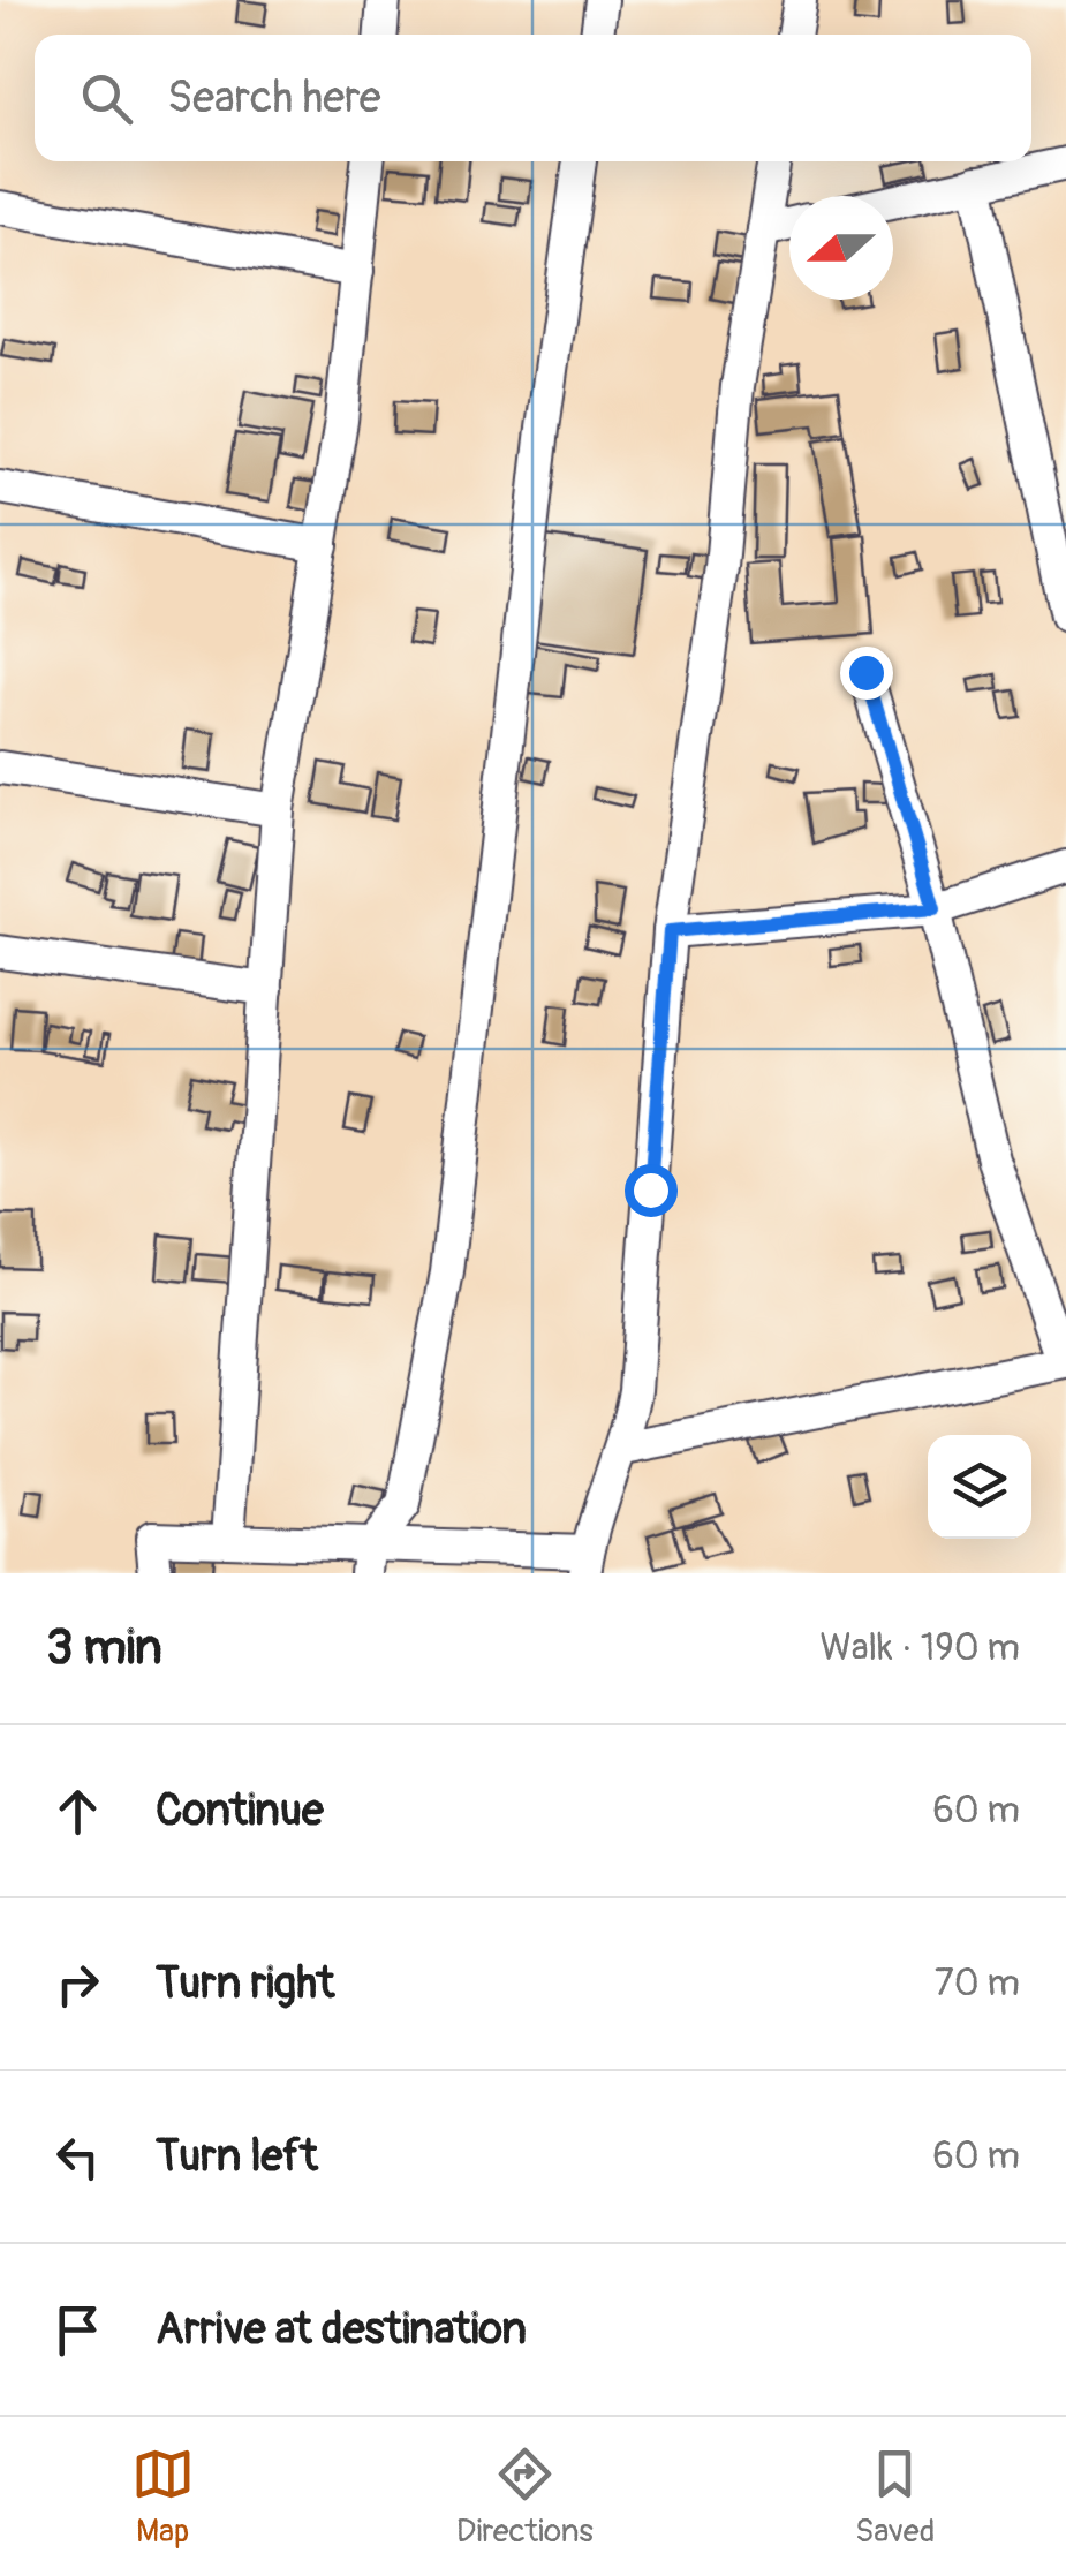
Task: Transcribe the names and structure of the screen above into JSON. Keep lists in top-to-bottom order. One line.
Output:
{"north":"left","page":{"search":"Search here","heading":["3 min","Walk · 190 m"],"list":[["Continue","60 m"],["Turn right","70 m"],["Turn left","60 m"],"Arrive at destination"],"nav":["Map","Directions","Saved"]}}
